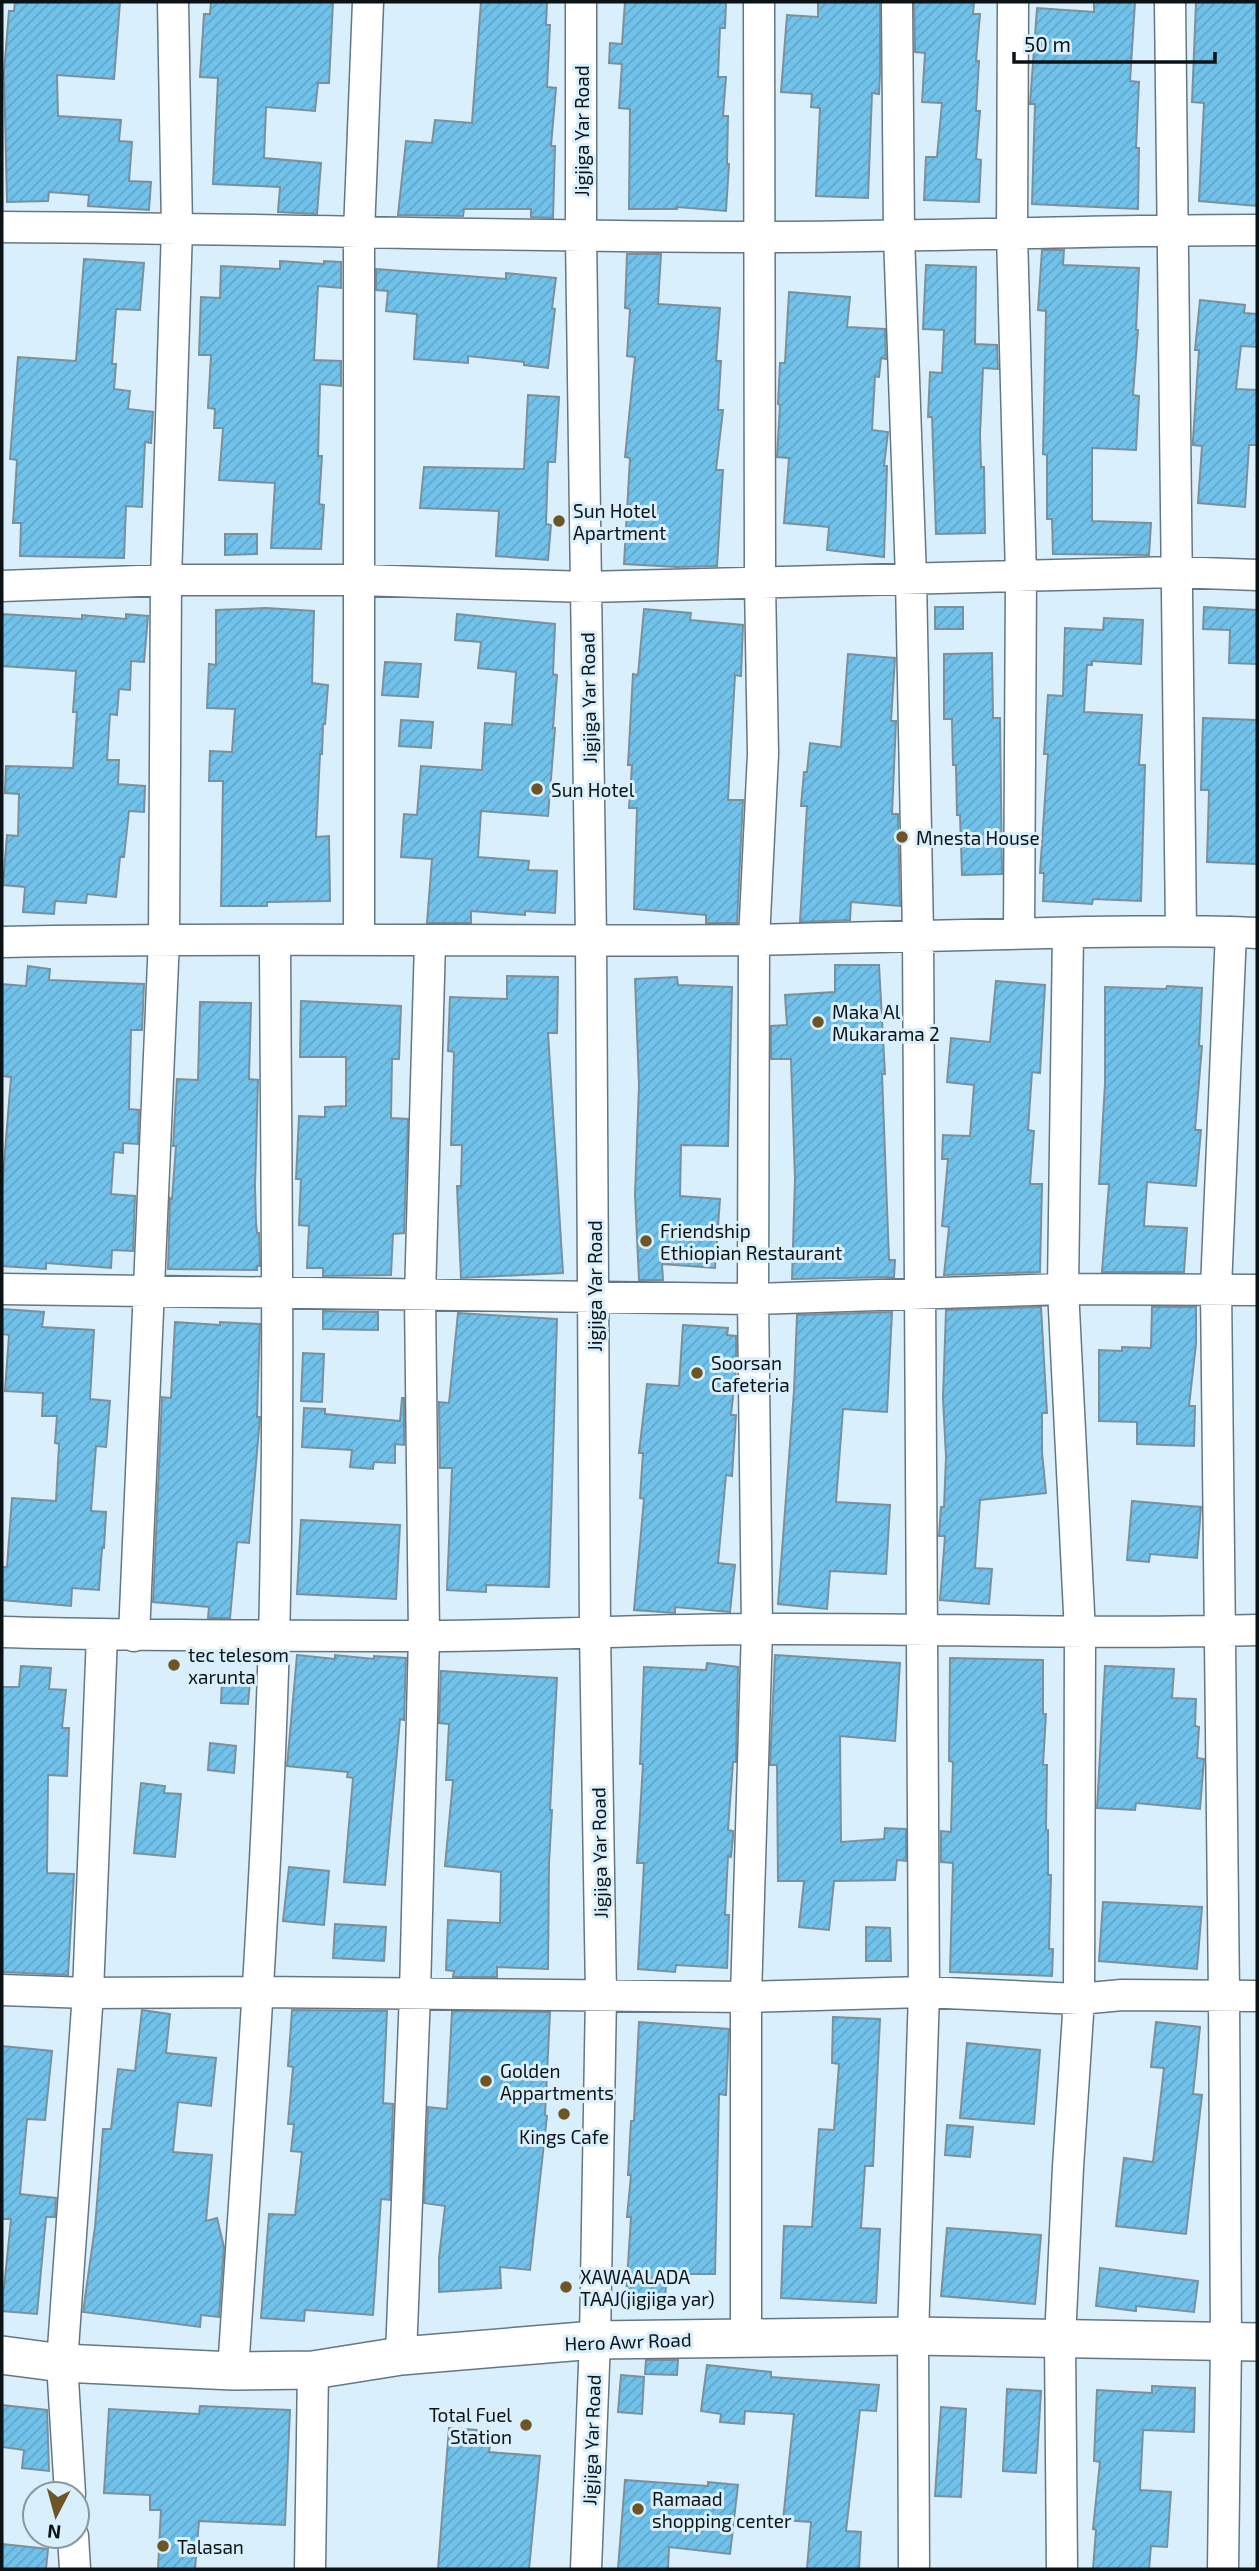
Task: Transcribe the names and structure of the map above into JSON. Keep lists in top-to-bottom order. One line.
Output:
{"streets":{"main road":["Hero Awr Road"],"street":["Jigjiga Yar Road"]},"crossings":[["Jigjiga Yar Road","Hero Awr Road"]],"places":["Sun Hotel Apartment","Sun Hotel","Mnesta House","Maka Al Mukarama 2","Friendship Ethiopian Restaurant","Soorsan Cafeteria","tec telesom xarunta","Golden Appartments","Kings Cafe","XAWAALADA TAAJ(jigjiga yar)","Total Fuel Station","Ramaad shopping center","Talasan"],"scale_bar":"50 m","north":"bottom"}
